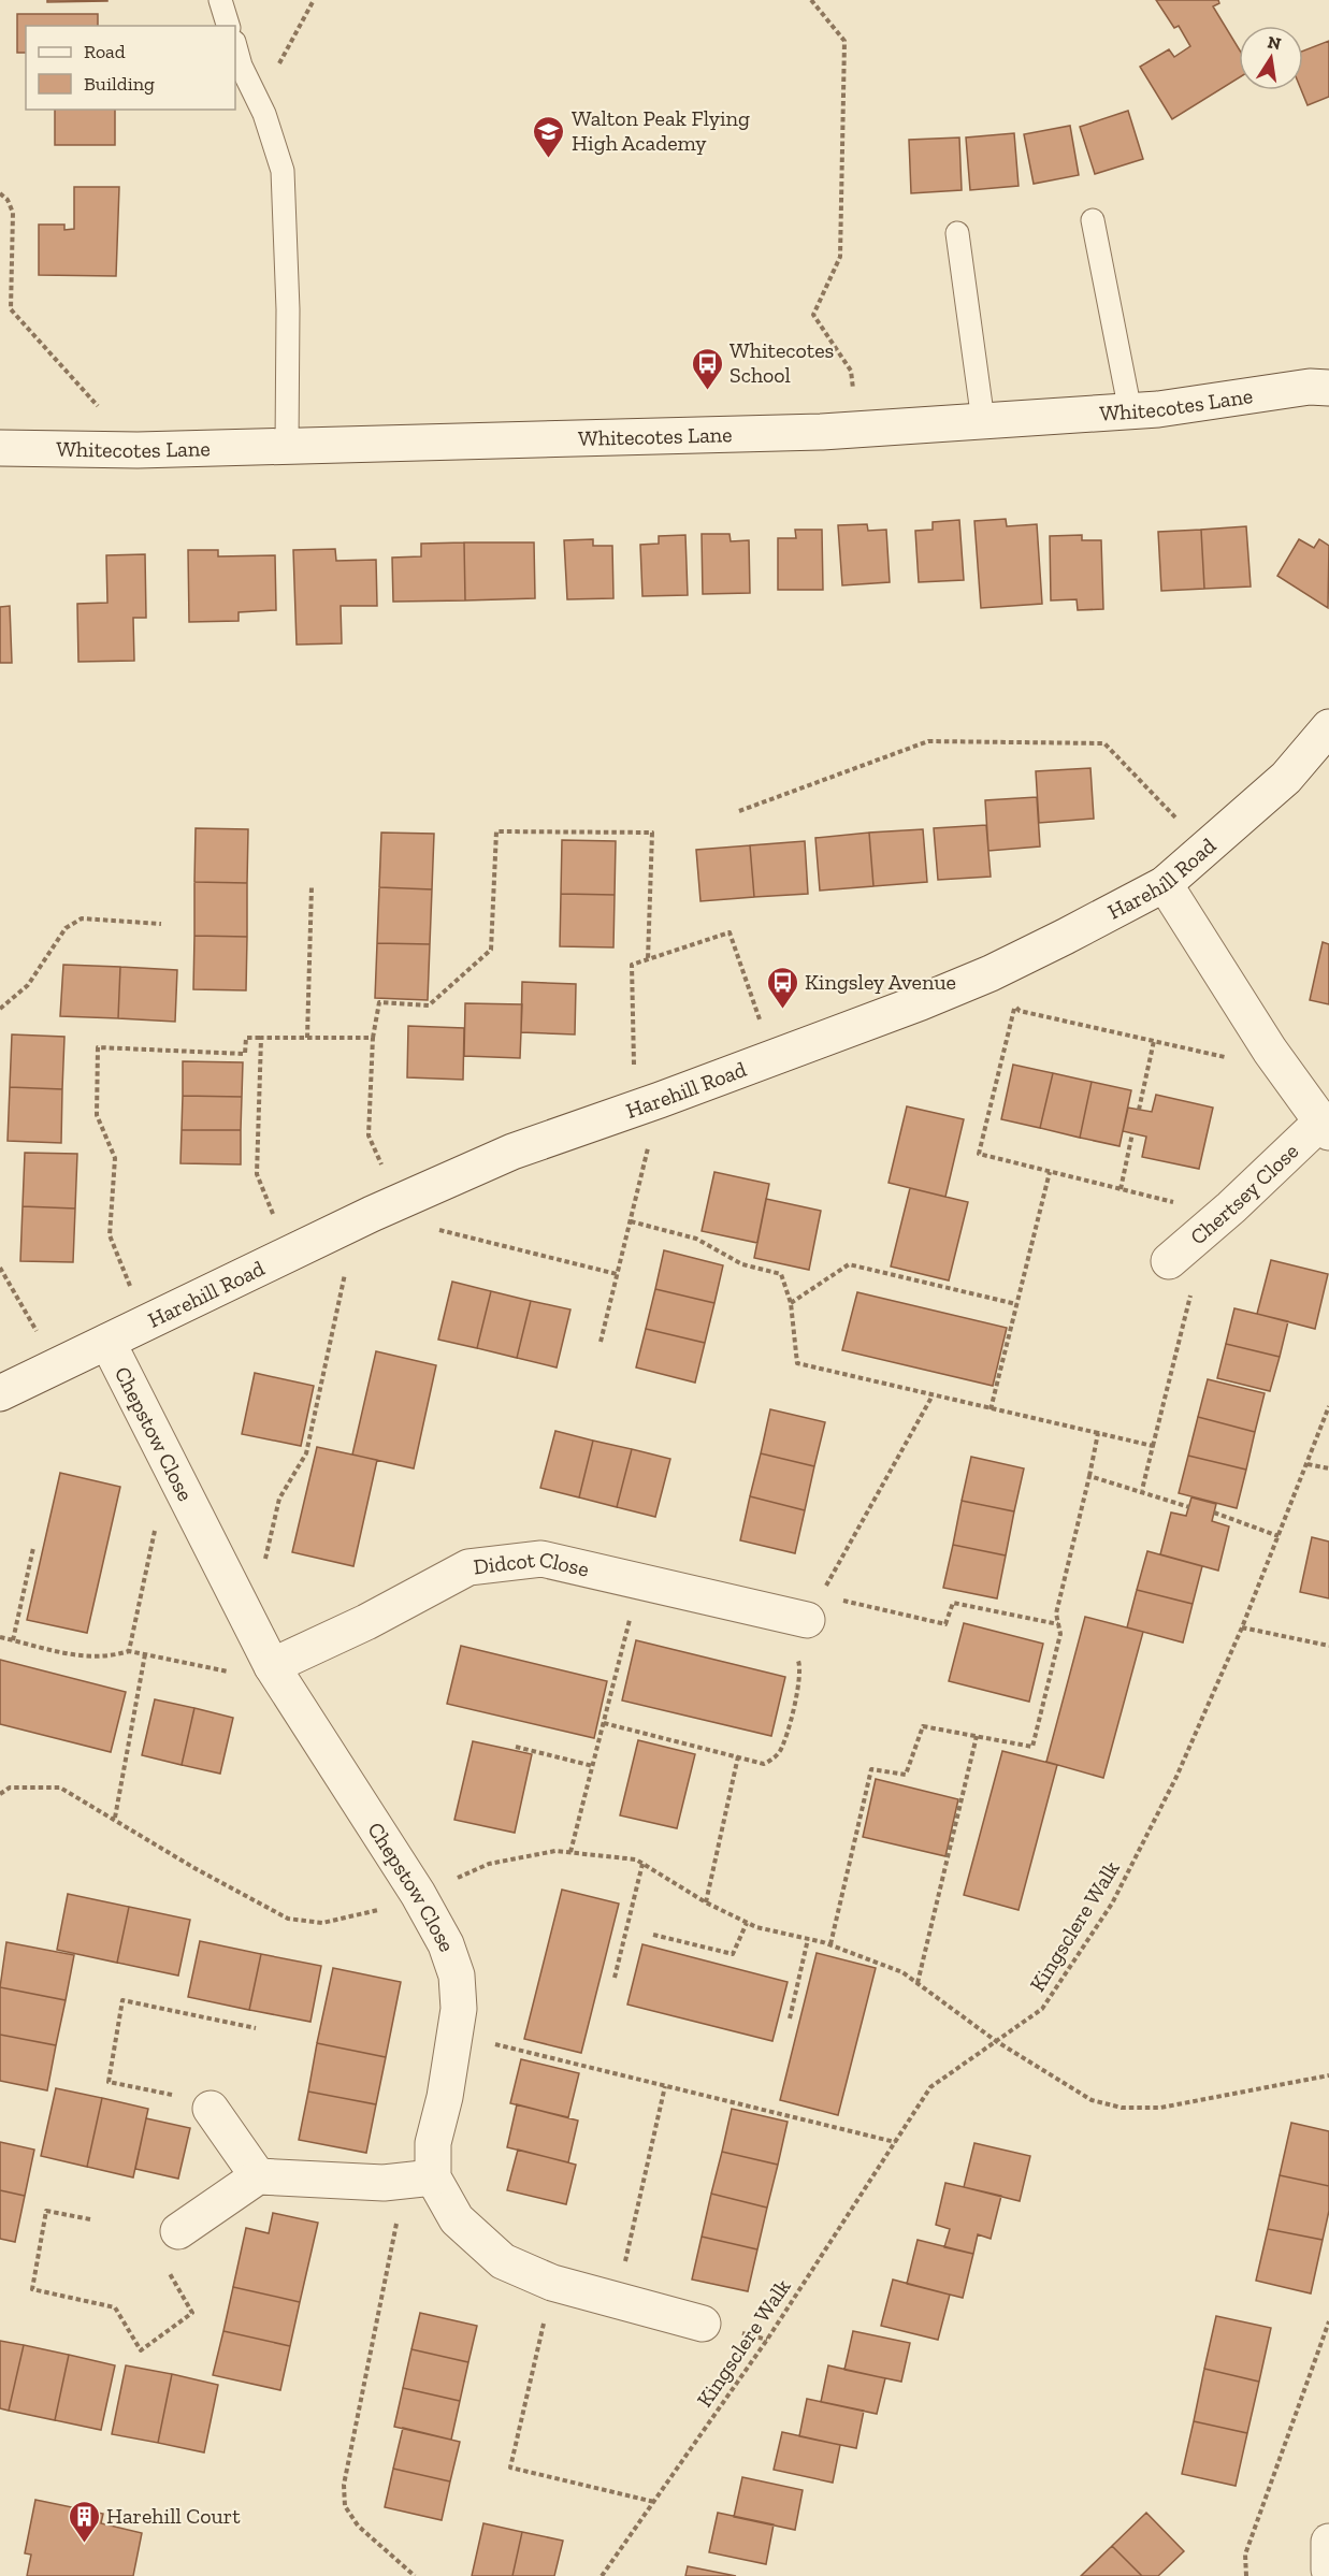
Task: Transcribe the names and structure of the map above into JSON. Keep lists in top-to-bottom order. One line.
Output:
{"streets":{"street":["Whitecotes Lane","Harehill Road","Chertsey Close","Chepstow Close","Didcot Close"],"path":["Kingsclere Walk"]},"crossings":[["Harehill Road","Chepstow Close"],["Chepstow Close","Didcot Close"]],"places":{"school or university":["Walton Peak Flying High Academy"],"bus stop":["Whitecotes School","Kingsley Avenue"],"building":["Harehill Court"]},"legend":["Road","Building"],"north":"top"}
